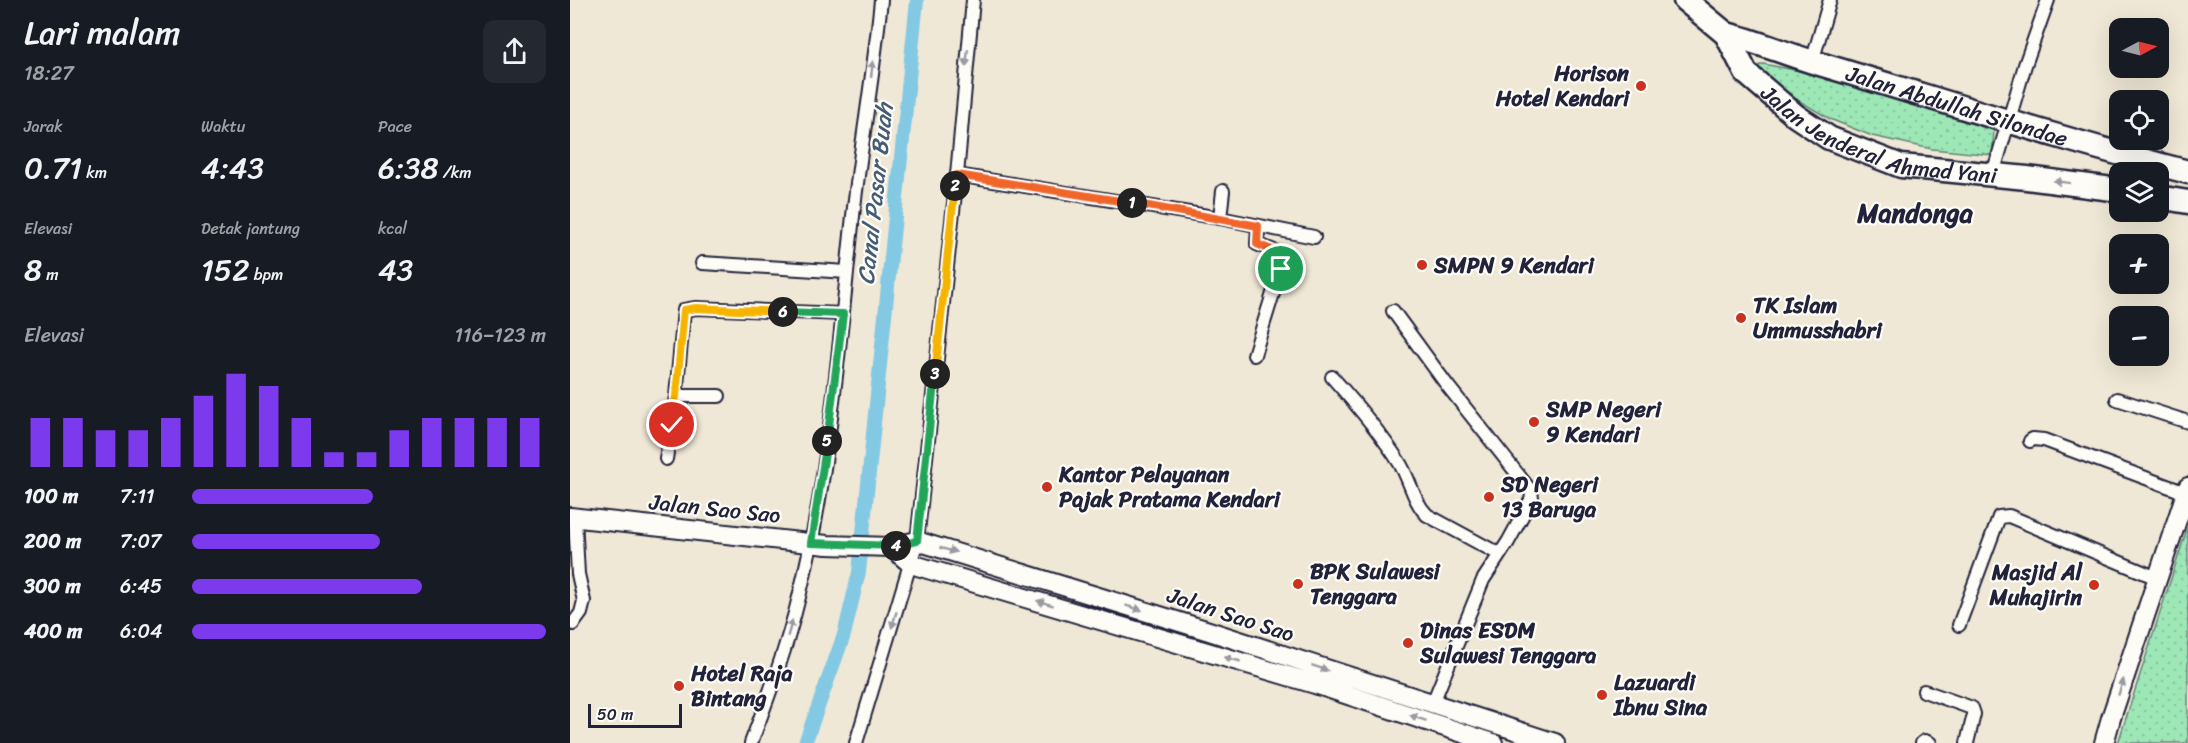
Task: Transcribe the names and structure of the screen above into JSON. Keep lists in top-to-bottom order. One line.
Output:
{"streets":{"highway":["Jalan Abdullah Silondae","Jalan Jenderal Ahmad Yani"],"street":["Jalan Sao Sao"]},"crossings":[["Jalan Abdullah Silondae","Jalan Jenderal Ahmad Yani"]],"districts":["Mandonga"],"water":["Canal Pasar Buah"],"places":["Horison Hotel Kendari","SMPN 9 Kendari","TK Islam Ummusshabri","SMP Negeri 9 Kendari","Kantor Pelayanan Pajak Pratama Kendari","SD Negeri 13 Baruga","BPK Sulawesi Tenggara","Masjid Al Muhajirin","Dinas ESDM Sulawesi Tenggara","Hotel Raja Bintang","Lazuardi Ibnu Sina"],"scale_bar":"50 m","north":"right","page":{"heading":["Lari malam","18:27"],"map_buttons":["+","−"],"stats":[["Jarak","0.71 km"],["Waktu","4:43"],["Pace","6:38 /km"],["Elevasi","8 m"],["Detak jantung","152 bpm"],["kcal","43"]],"pins":["2","1","6","3","5","4"],"chart":["Elevasi","116–123 m"],"list":[{"name":"100 m","note":"7:11"},{"name":"200 m","note":"7:07"},{"name":"300 m","note":"6:45"},{"name":"400 m","note":"6:04"}],"scale":"50 m"}}
